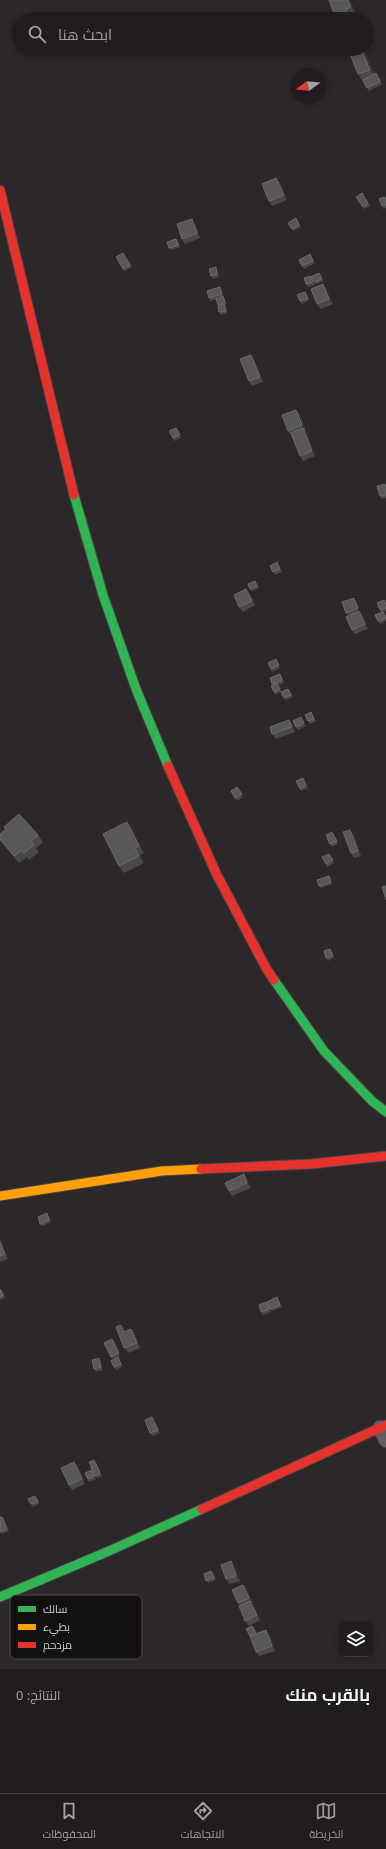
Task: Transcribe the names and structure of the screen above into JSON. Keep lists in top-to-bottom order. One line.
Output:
{"legend":["سالك","بطيء","مزدحم"],"north":"left","page":{"search":"ابحث هنا","heading":["بالقرب منك","النتائج: 0"],"nav":["الخريطة","الاتجاهات","المحفوظات"]}}
